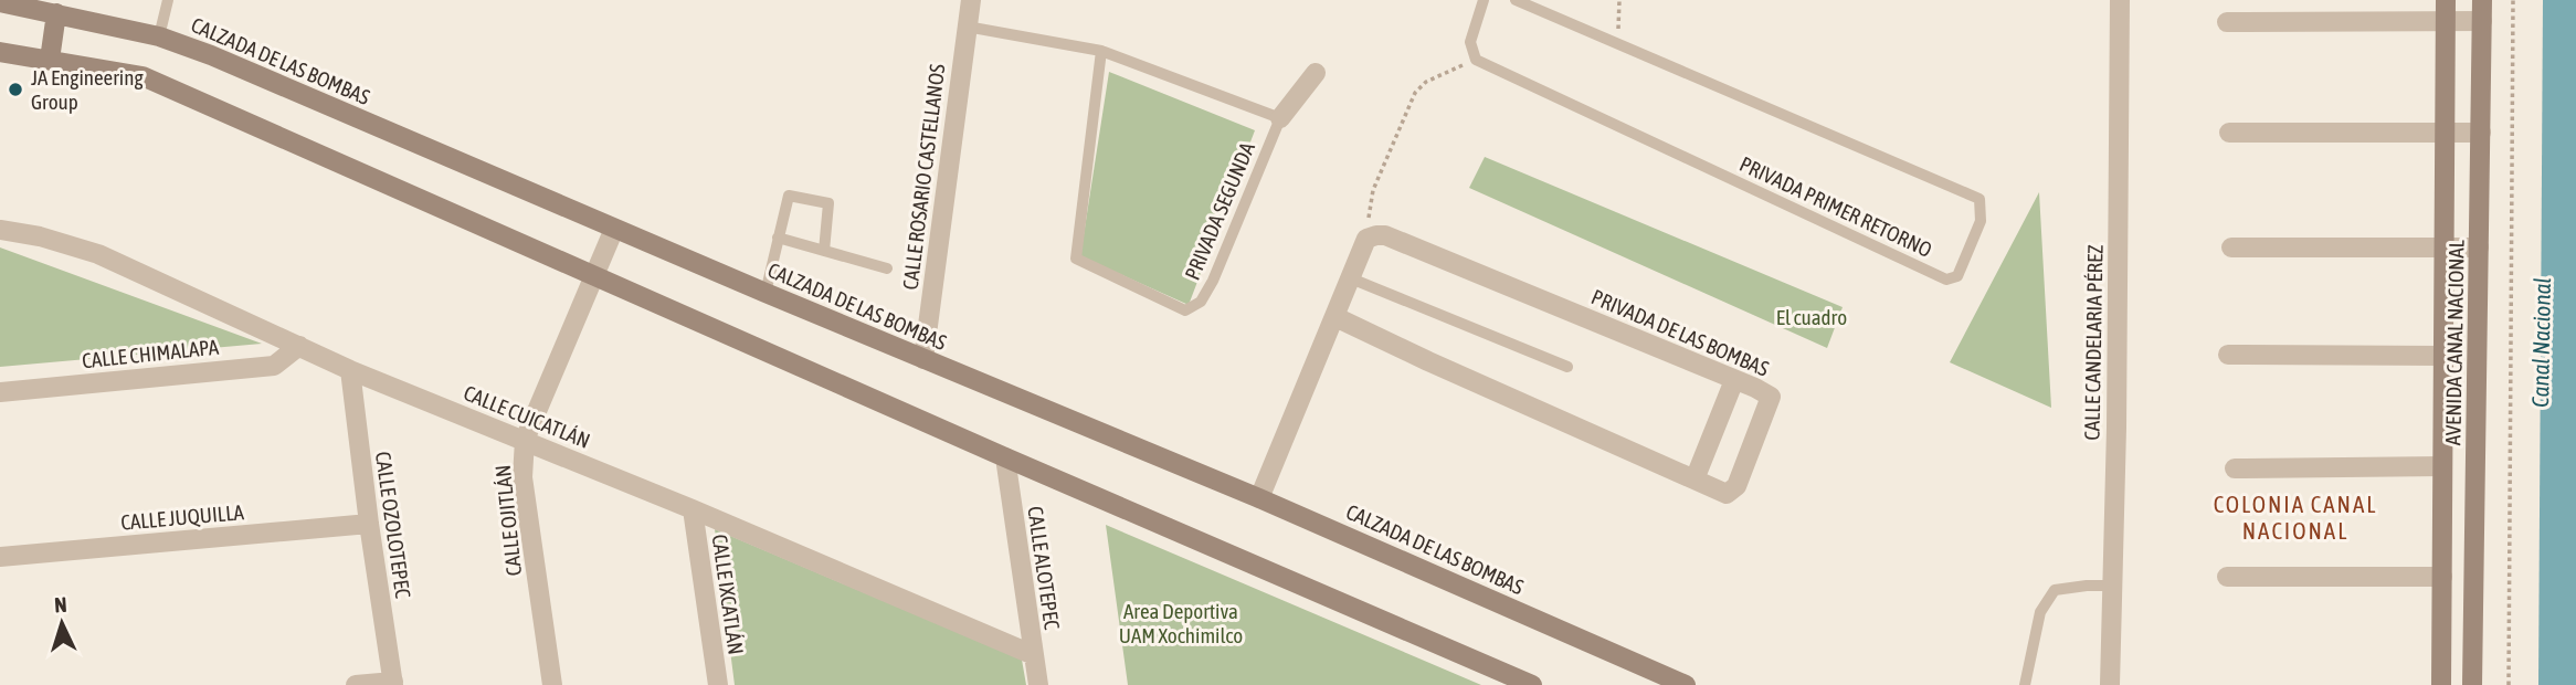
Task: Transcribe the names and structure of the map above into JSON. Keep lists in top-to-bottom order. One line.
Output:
{"streets":{"main road":["CALZADA DE LAS BOMBAS","AVENIDA CANAL NACIONAL"],"street":["CALLE ROSARIO CASTELLANOS","PRIVADA DE LAS BOMBAS","CALLE CANDELARIA PÉREZ","CALLE CHIMALAPA","CALLE CUICATLÁN","CALLE JUQUILLA","CALLE OJITLÁN","CALLE OZOLOTEPEC","CALLE ALOTEPEC","CALLE IXCATLÁN"],"lane":["PRIVADA PRIMER RETORNO","PRIVADA SEGUNDA"]},"crossings":[["CALZADA DE LAS BOMBAS","CALLE ROSARIO CASTELLANOS"],["CALZADA DE LAS BOMBAS","CALLE OJITLÁN"],["CALLE CHIMALAPA","CALLE CUICATLÁN"],["CALLE CUICATLÁN","CALLE OJITLÁN"],["CALLE CUICATLÁN","CALLE OZOLOTEPEC"],["CALLE CUICATLÁN","CALLE ALOTEPEC"],["CALLE CUICATLÁN","CALLE IXCATLÁN"],["CALLE JUQUILLA","CALLE OZOLOTEPEC"]],"districts":["COLONIA CANAL NACIONAL"],"water":["Canal Nacional"],"parks":["El cuadro","Area Deportiva UAM Xochimilco"],"places":["JA Engineering Group"],"north":"top"}
